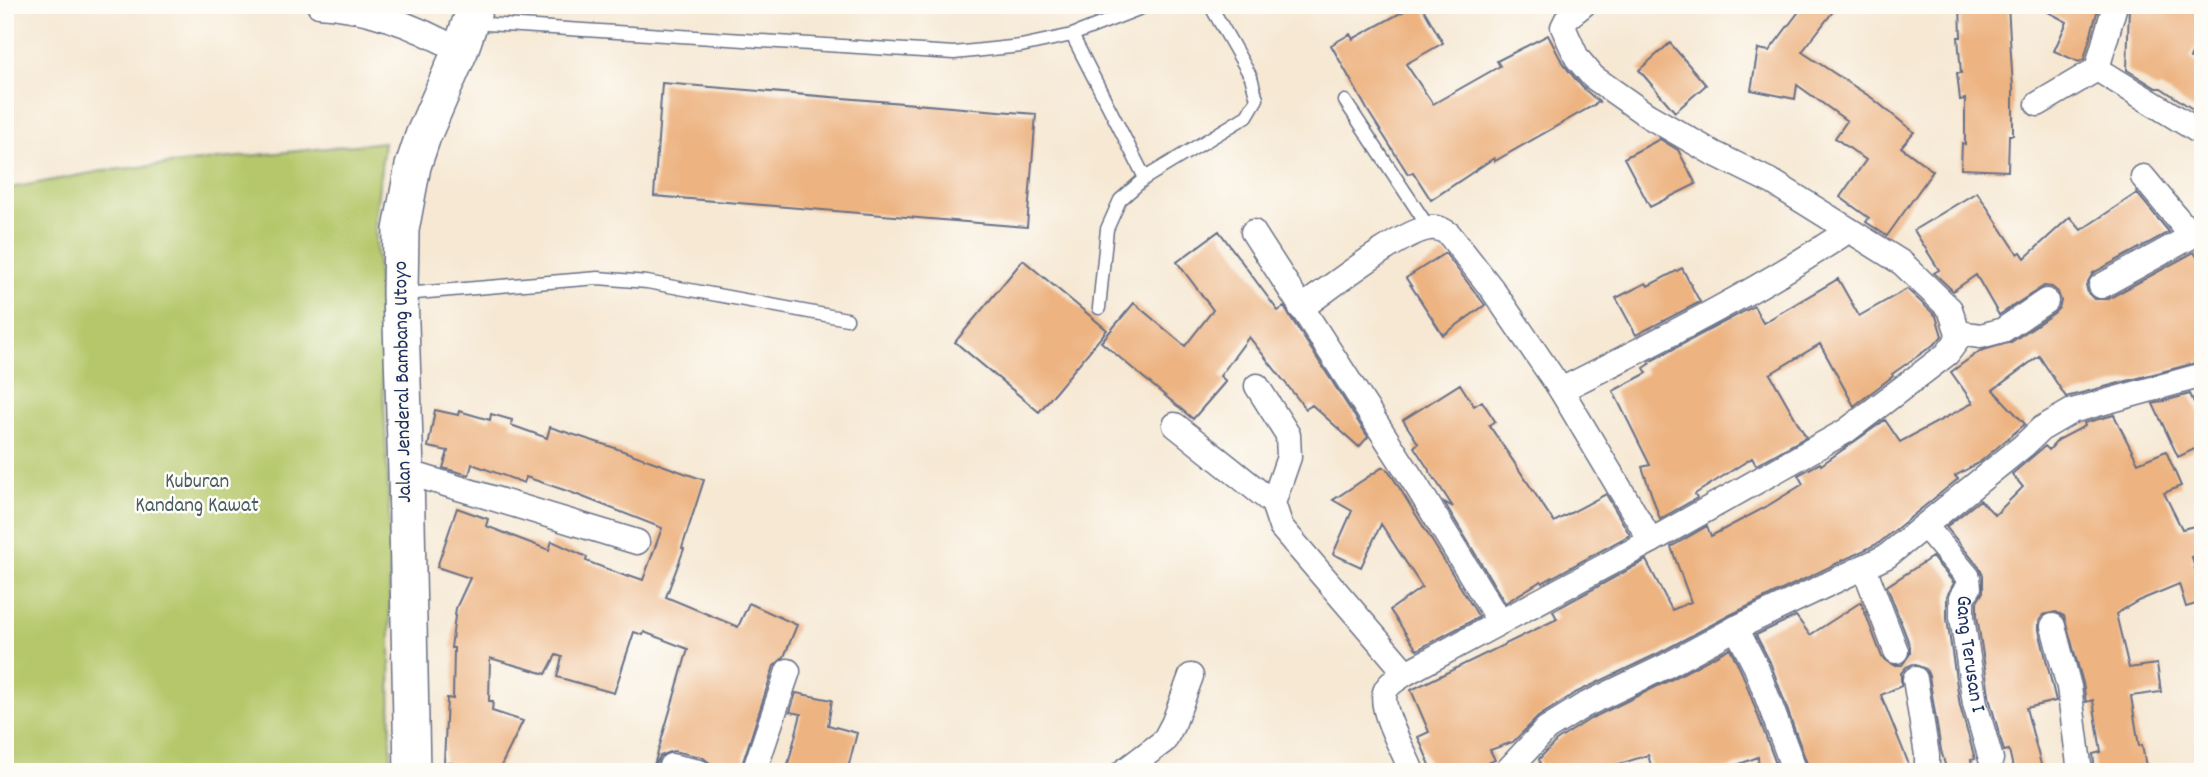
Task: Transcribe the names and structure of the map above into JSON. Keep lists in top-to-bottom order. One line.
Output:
{"streets":{"street":["Jalan Jenderal Bambang Utoyo","Gang Terusan I"]},"parks":["Kuburan Kandang Kawat"]}
